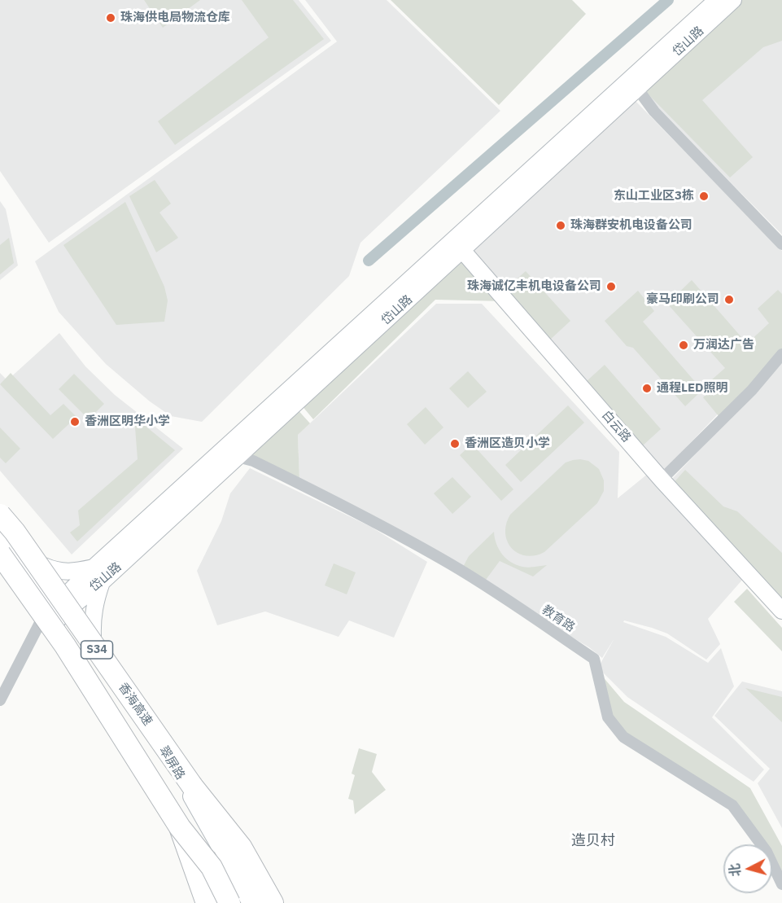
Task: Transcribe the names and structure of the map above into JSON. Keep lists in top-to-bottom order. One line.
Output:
{"streets":{"highway":["S34","香海高速"],"street":["岱山路","白云路","教育路","翠屏路"]},"crossings":[["岱山路","白云路"],["岱山路","教育路"],["岱山路","翠屏路"],["香海高速","翠屏路"]],"districts":["造贝村"],"places":["珠海供电局物流仓库","东山工业区3栋","珠海群安机电设备公司","珠海诚亿丰机电设备公司","豪马印刷公司","万润达广告","通程LED照明","香洲区明华小学","香洲区造贝小学"],"north":"left"}
